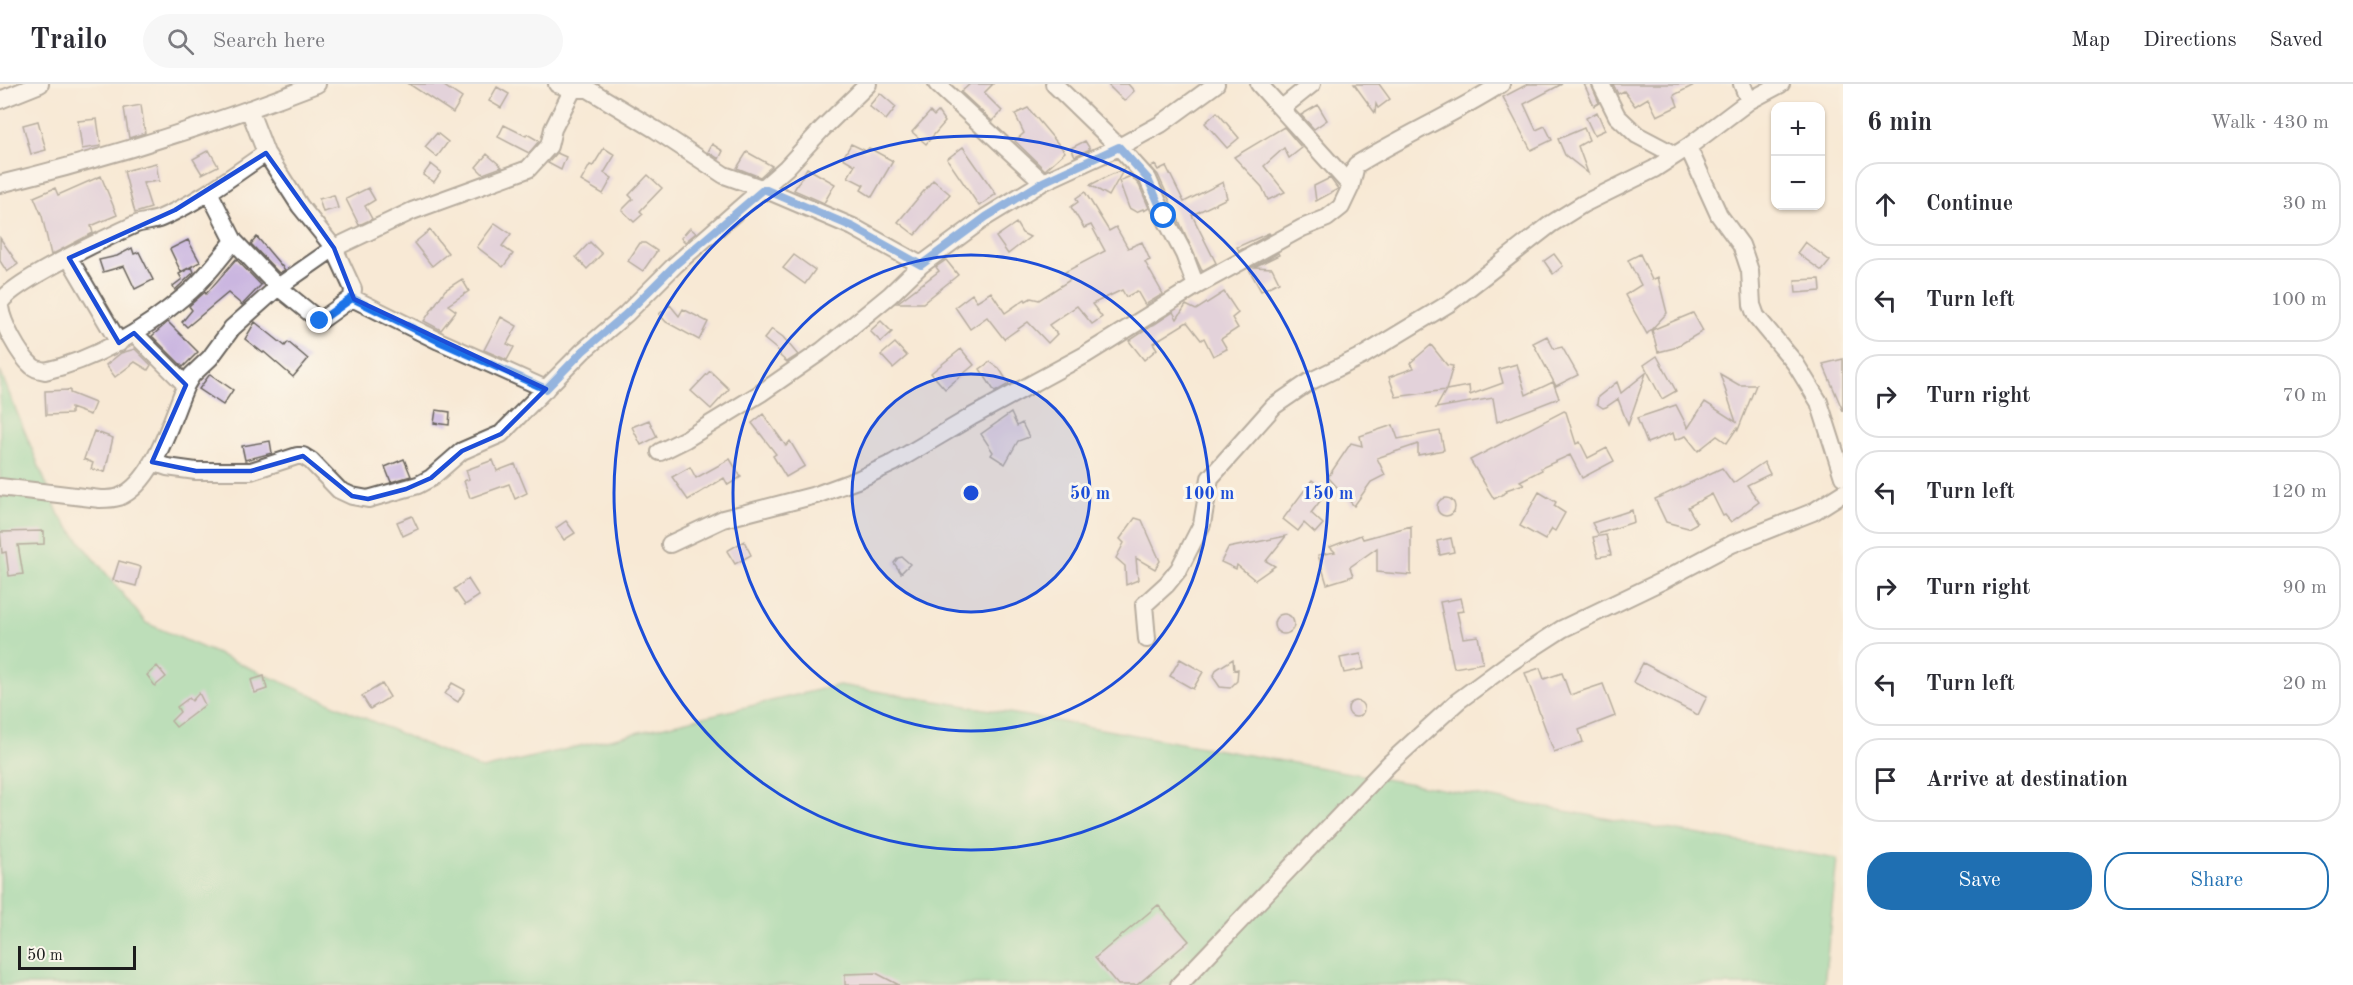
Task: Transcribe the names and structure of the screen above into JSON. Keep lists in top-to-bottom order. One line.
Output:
{"scale_bar":"50 m","page":{"header":"Trailo","search":"Search here","nav":["Map","Directions","Saved"],"heading":["6 min","Walk · 430 m"],"map_buttons":["+","−"],"list":[["Continue","30 m"],["Turn left","100 m"],["Turn right","70 m"],["Turn left","120 m"],["Turn right","90 m"],["Turn left","20 m"],"Arrive at destination"],"buttons":["Save","Share"],"scale":"50 m"},"rings":["50 m","100 m","150 m"]}
